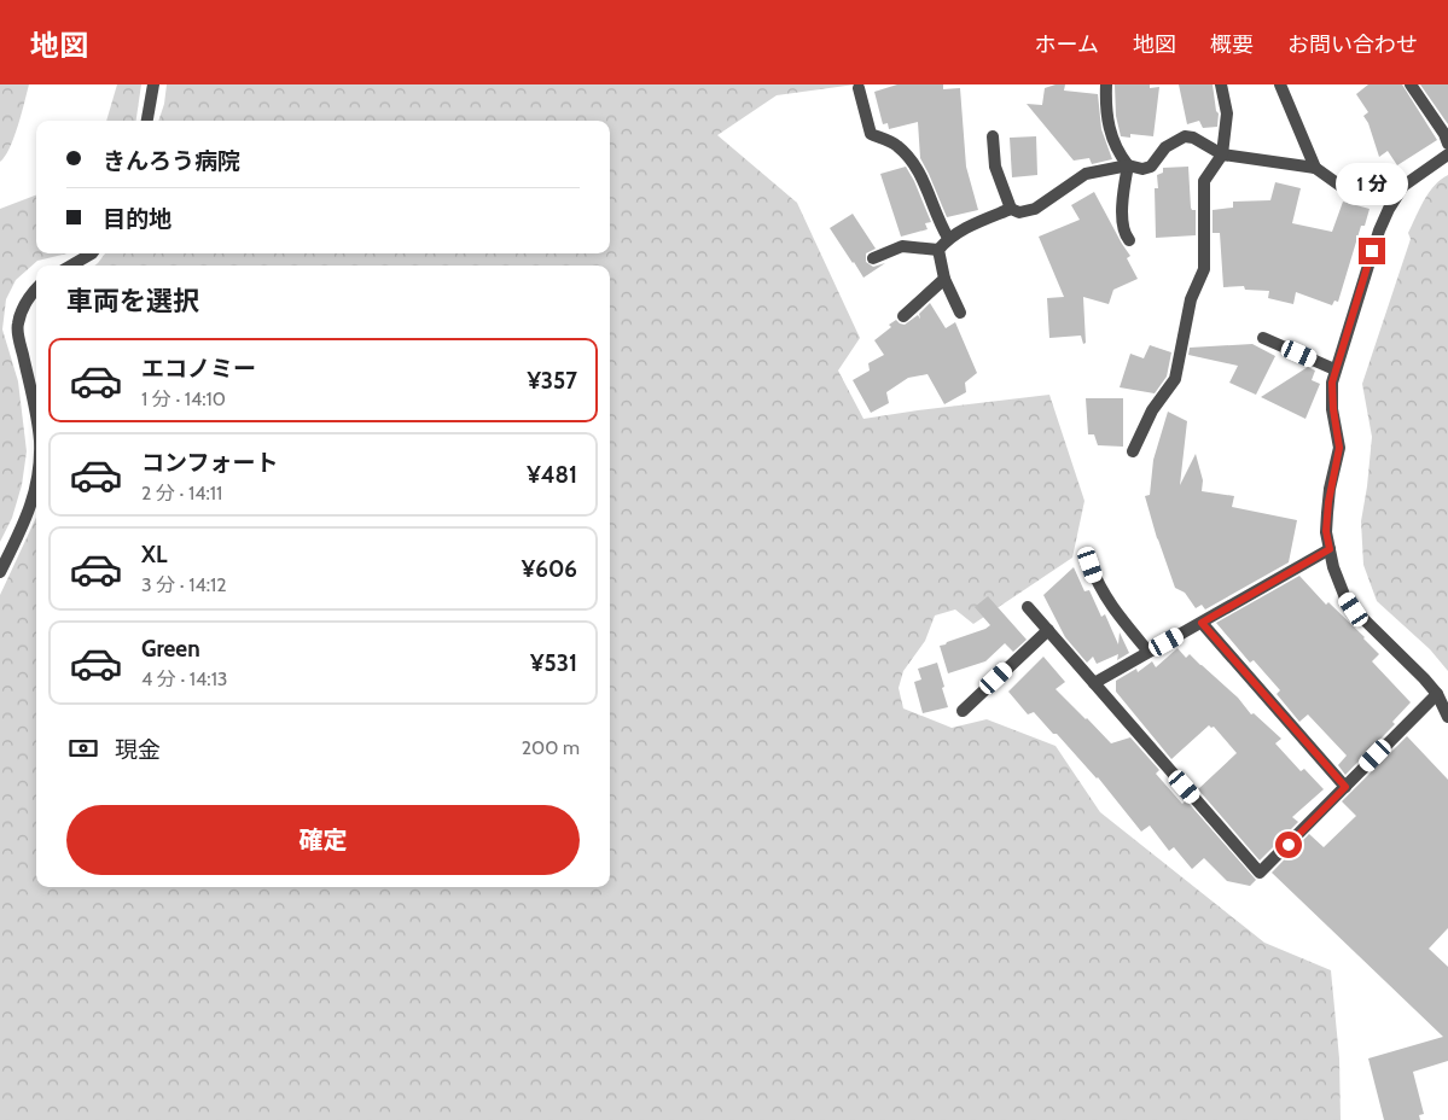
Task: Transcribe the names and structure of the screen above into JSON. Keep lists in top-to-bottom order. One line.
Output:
{"page":{"header":"地図","nav":["ホーム","地図","概要","お問い合わせ"],"banner":["きんろう病院","目的地"],"bubble":"1 分","heading":"車両を選択","list":[{"name":"エコノミー","note":"1 分 · 14:10","value":"¥357"},{"name":"コンフォート","note":"2 分 · 14:11","value":"¥481"},{"name":"XL","note":"3 分 · 14:12","value":"¥606"},{"name":"Green","note":"4 分 · 14:13","value":"¥531"}],"pay":["現金","200 m"],"buttons":"確定"}}
